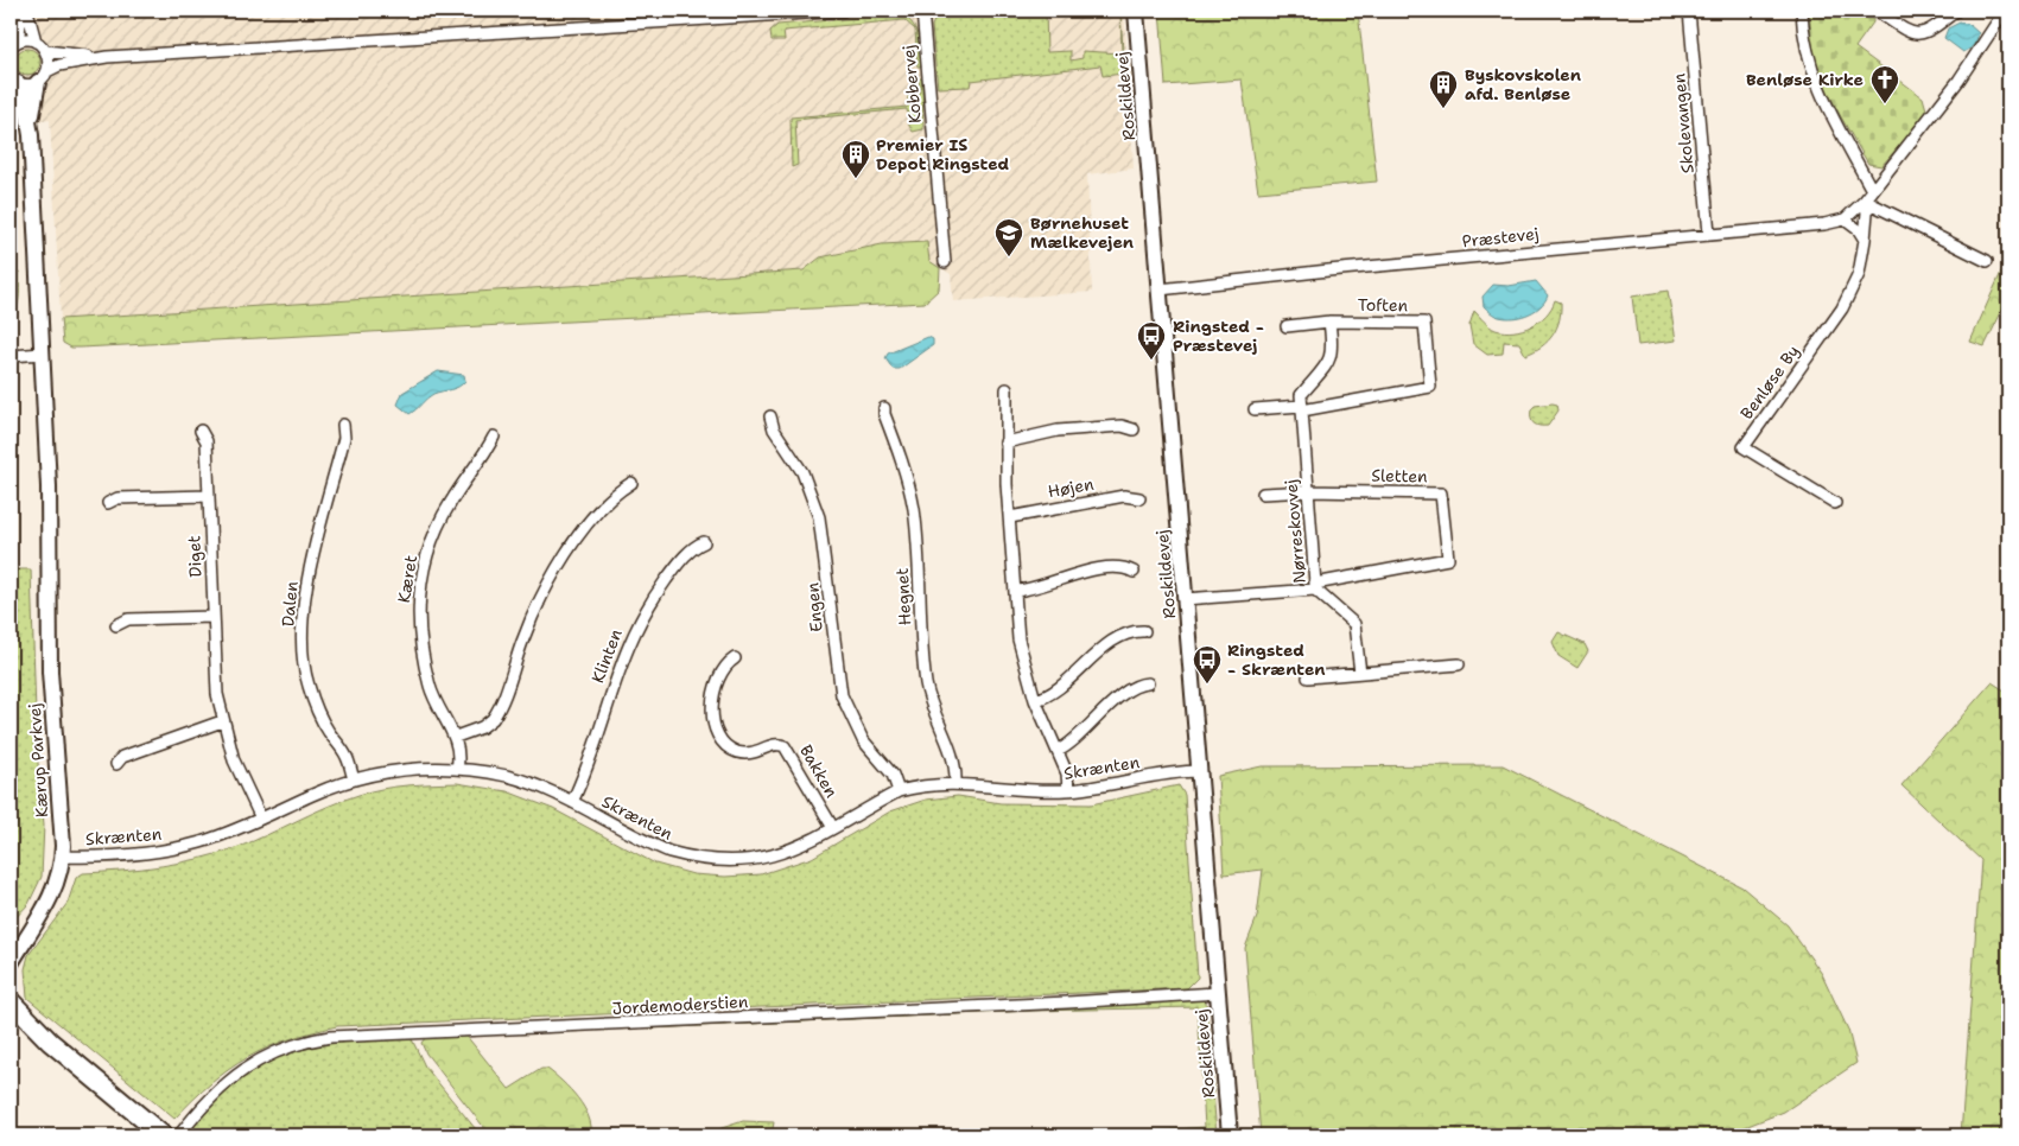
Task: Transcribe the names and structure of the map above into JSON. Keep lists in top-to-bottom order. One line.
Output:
{"streets":{"street":["Kobbervej","Roskildevej","Skolevangen","Præstevej","Toften","Benløse By","Sletten","Højen","Nørreskovvej","Diget","Kæret","Hegnet","Dalen","Engen","Klinten","Kærup Parkvej","Skrænten","Bakken","Jordemoderstien"]},"crossings":[["Roskildevej","Præstevej"],["Roskildevej","Sletten"],["Roskildevej","Skrænten"],["Roskildevej","Jordemoderstien"],["Skolevangen","Præstevej"],["Toften","Nørreskovvej"],["Sletten","Nørreskovvej"],["Diget","Skrænten"],["Hegnet","Skrænten"],["Dalen","Skrænten"],["Engen","Skrænten"],["Klinten","Skrænten"],["Kærup Parkvej","Skrænten"],["Skrænten","Bakken"]],"places":{"church":["Benløse Kirke"],"building":["Byskovskolen afd. Benløse","Premier IS Depot Ringsted"],"school or university":["Børnehuset Mælkevejen"],"bus stop":["Ringsted - Præstevej","Ringsted - Skrænten"]}}
